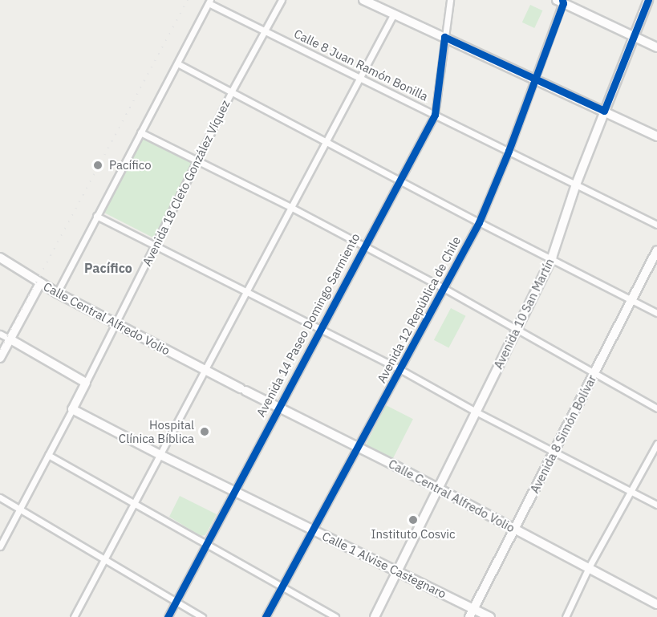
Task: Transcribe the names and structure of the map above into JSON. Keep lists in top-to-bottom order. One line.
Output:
{"streets":{"street":["Calle 8 Juan Ramón Bonilla","Avenida 18 Cleto González Víquez","Avenida 12 República de Chile","Avenida 10 San Martín","Calle Central Alfredo Volio","Avenida 14 Paseo Domingo Sarmiento","Avenida 8 Simón Bolívar","Calle 1 Alvise Castegnaro"]},"crossings":[["Calle 8 Juan Ramón Bonilla","Avenida 18 Cleto González Víquez"],["Calle 8 Juan Ramón Bonilla","Avenida 12 República de Chile"],["Calle 8 Juan Ramón Bonilla","Avenida 10 San Martín"],["Calle 8 Juan Ramón Bonilla","Avenida 14 Paseo Domingo Sarmiento"],["Avenida 18 Cleto González Víquez","Calle Central Alfredo Volio"],["Avenida 18 Cleto González Víquez","Calle 1 Alvise Castegnaro"],["Avenida 12 República de Chile","Calle Central Alfredo Volio"],["Avenida 12 República de Chile","Calle 1 Alvise Castegnaro"],["Avenida 10 San Martín","Calle Central Alfredo Volio"],["Avenida 10 San Martín","Calle 1 Alvise Castegnaro"],["Calle Central Alfredo Volio","Avenida 14 Paseo Domingo Sarmiento"],["Calle Central Alfredo Volio","Avenida 8 Simón Bolívar"],["Avenida 14 Paseo Domingo Sarmiento","Calle 1 Alvise Castegnaro"],["Avenida 8 Simón Bolívar","Calle 1 Alvise Castegnaro"]],"districts":["Pacífico"],"places":["Pacífico","Hospital Clínica Bíblica","Instituto Cosvic"]}
